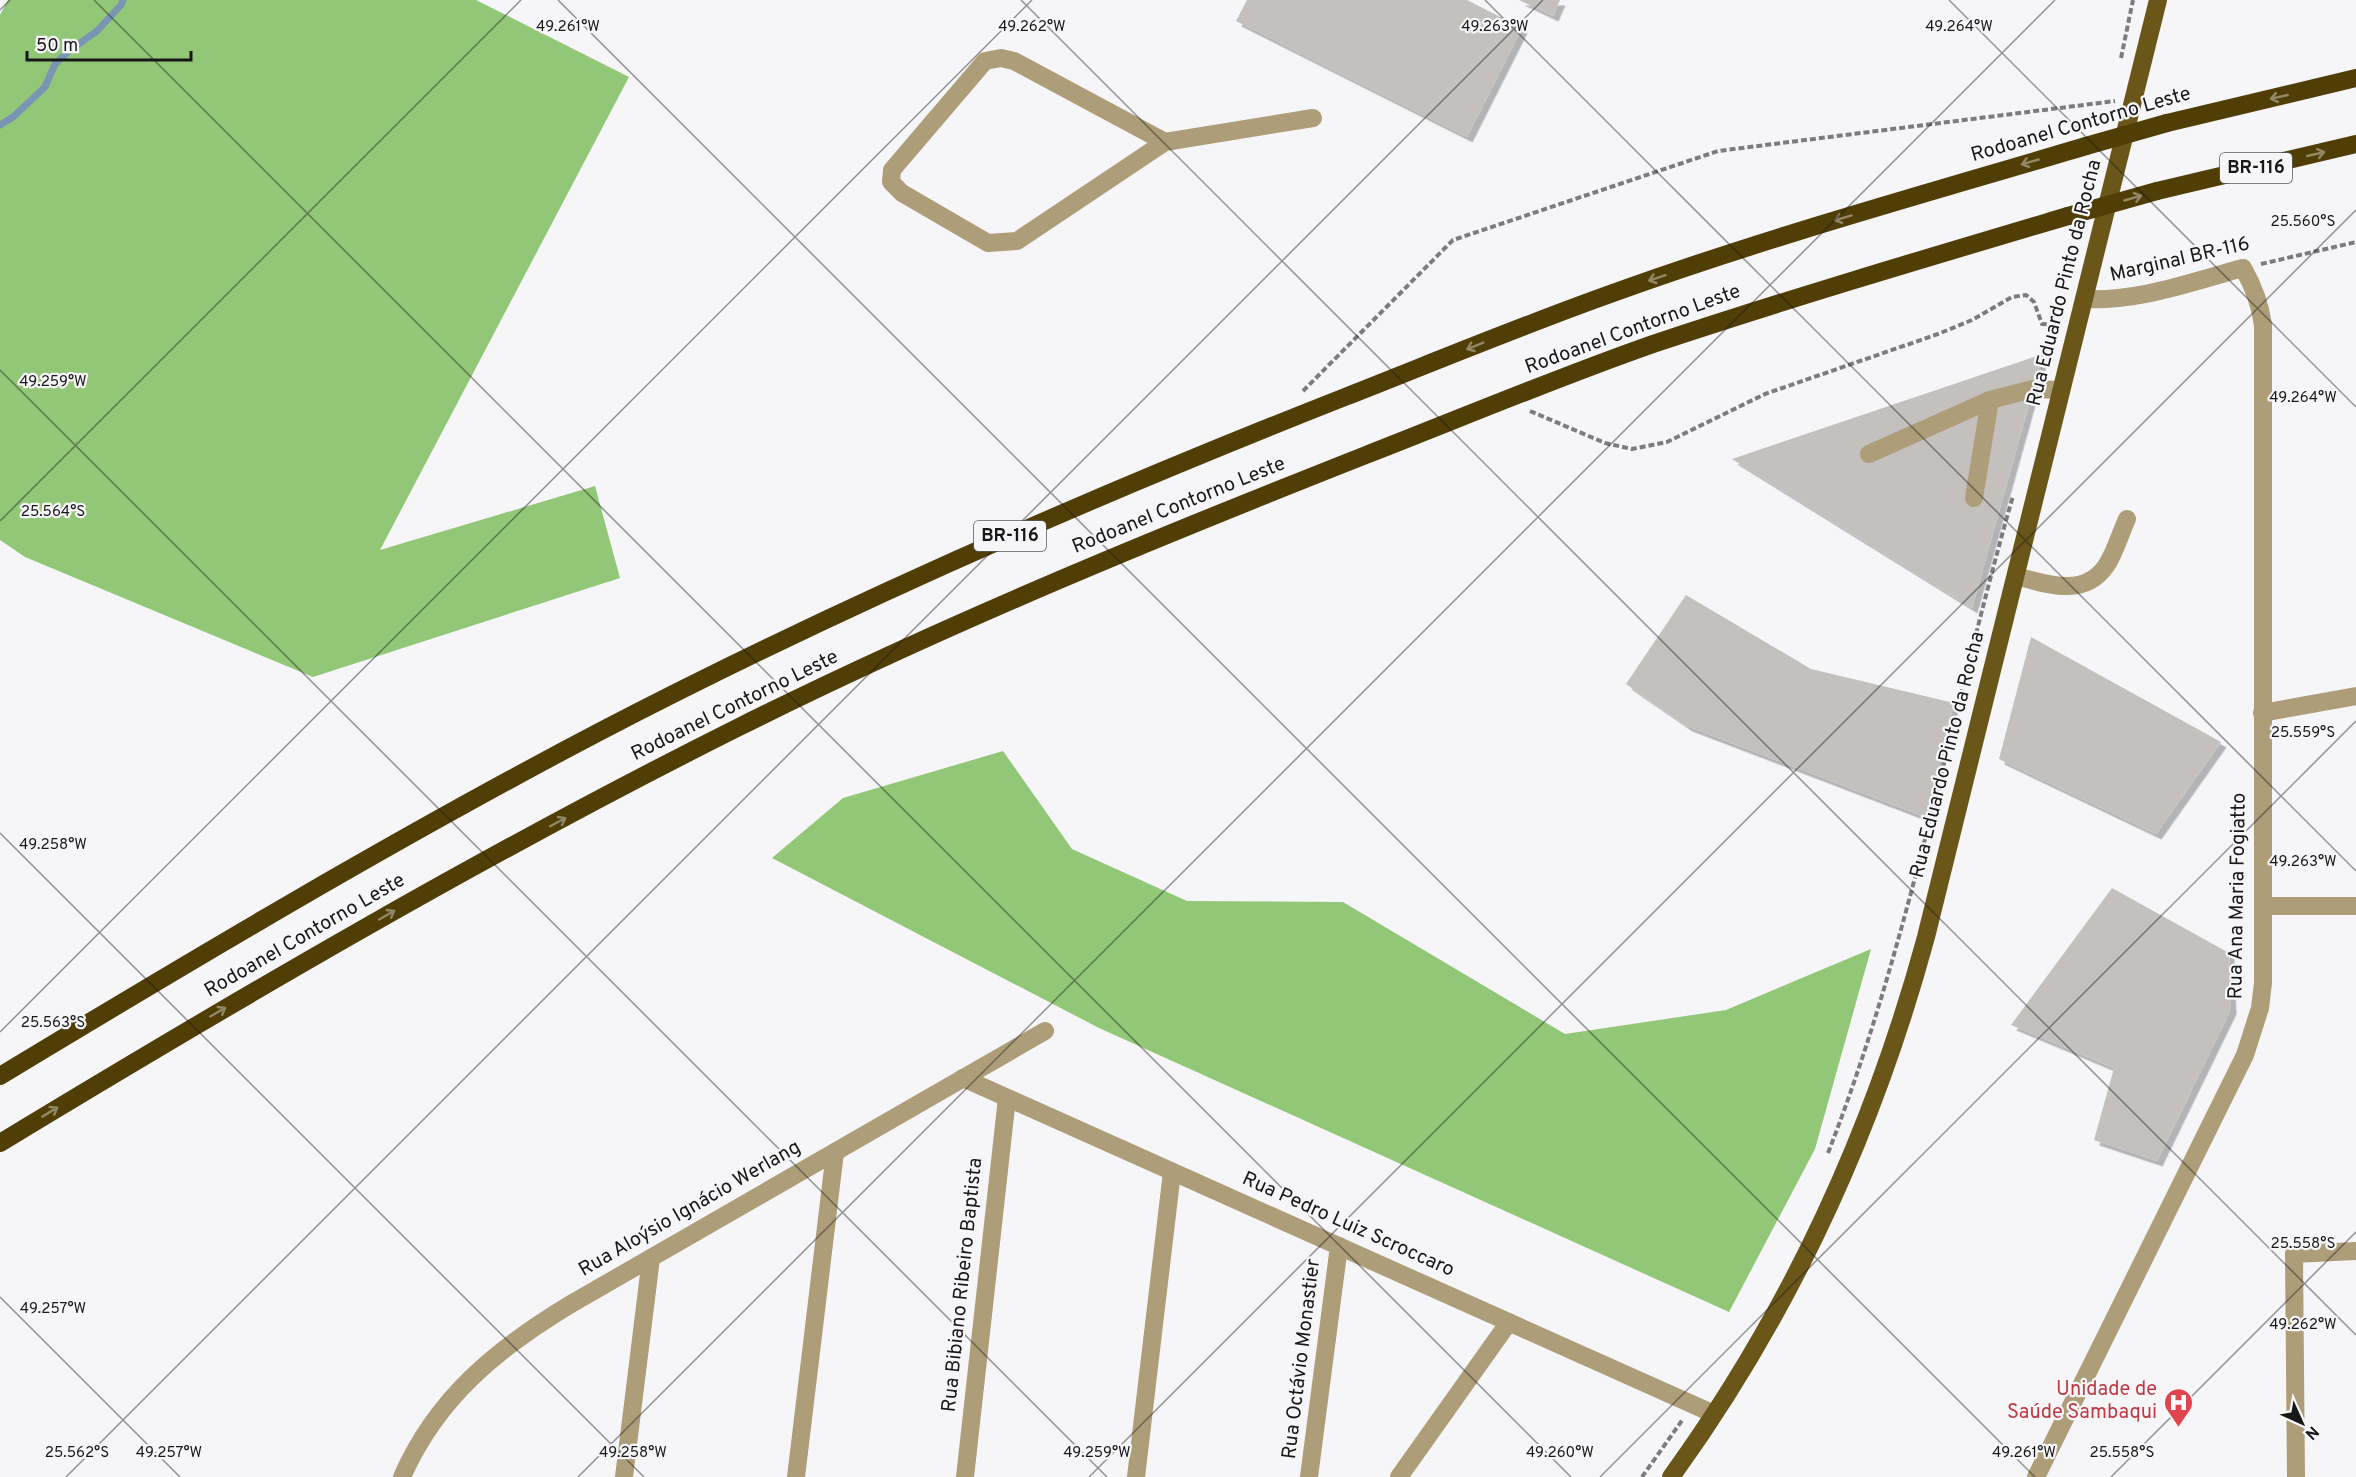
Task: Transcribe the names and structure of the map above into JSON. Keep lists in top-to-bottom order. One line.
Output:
{"streets":{"highway":["Rodoanel Contorno Leste","BR-116"],"main road":["Rua Eduardo Pinto da Rocha"],"street":["Marginal BR-116","Rua Ana Maria Fogiatto","Rua Aloýsio Ignácio Werlang","Rua Pedro Luiz Scroccaro","Rua Bibiano Ribeiro Baptista","Rua Octávio Monastier"]},"crossings":[["Marginal BR-116","Rua Eduardo Pinto da Rocha"],["Marginal BR-116","Rua Ana Maria Fogiatto"],["Rua Eduardo Pinto da Rocha","Rua Pedro Luiz Scroccaro"],["Rua Aloýsio Ignácio Werlang","Rua Pedro Luiz Scroccaro"],["Rua Pedro Luiz Scroccaro","Rua Bibiano Ribeiro Baptista"],["Rua Pedro Luiz Scroccaro","Rua Octávio Monastier"]],"places":{"hospital":["Unidade de Saúde Sambaqui"]},"scale_bar":"50 m","north":"bottom right","coordinates":["49.261°W","49.262°W","49.263°W","49.264°W","25.560°S","49.259°W","25.564°S","25.559°S","49.258°W","25.563°S","25.558°S","49.257°W","25.562°S","49.260°W"]}
